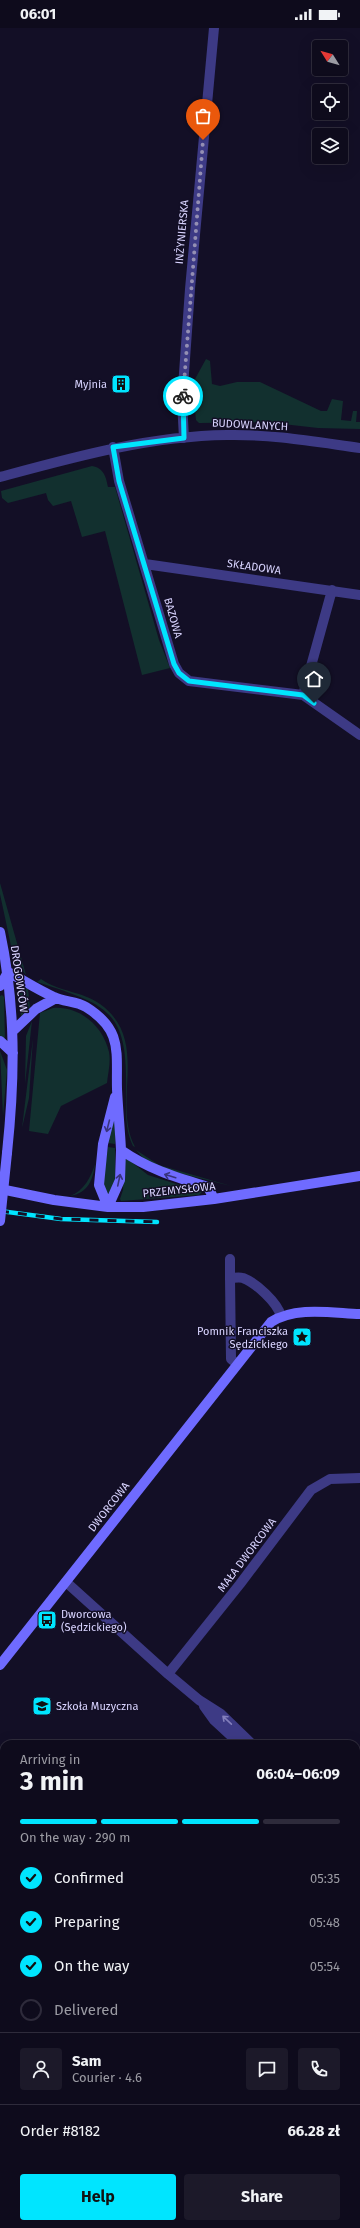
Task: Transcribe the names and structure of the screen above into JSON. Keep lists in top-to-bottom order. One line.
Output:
{"streets":{"main road":["DROGOWCÓW","PRZEMYSŁOWA","DWORCOWA"],"street":["INŻYNIERSKA","BUDOWLANYCH","SKŁADOWA","BAZOWA","MAŁA DWORCOWA"]},"crossings":[["INŻYNIERSKA","BUDOWLANYCH"],["BUDOWLANYCH","BAZOWA"],["SKŁADOWA","BAZOWA"]],"places":{"building":["Myjnia"],"place":["Pomnik Franciszka Sędzickiego"],"bus stop":["Dworcowa (Sędzickiego)"],"school or university":["Szkoła Muzyczna"]},"north":"top left","page":{"status":"06:01","heading":["3 min","Arriving in","06:04–06:09"],"panel":["Sam","Courier · 4.6","Order #8182","66.28 zł"],"bar":"On the way · 290 m","list":[["Confirmed","05:35"],["Preparing","05:48"],["On the way","05:54"],"Delivered"],"buttons":["Help","Share"]}}
